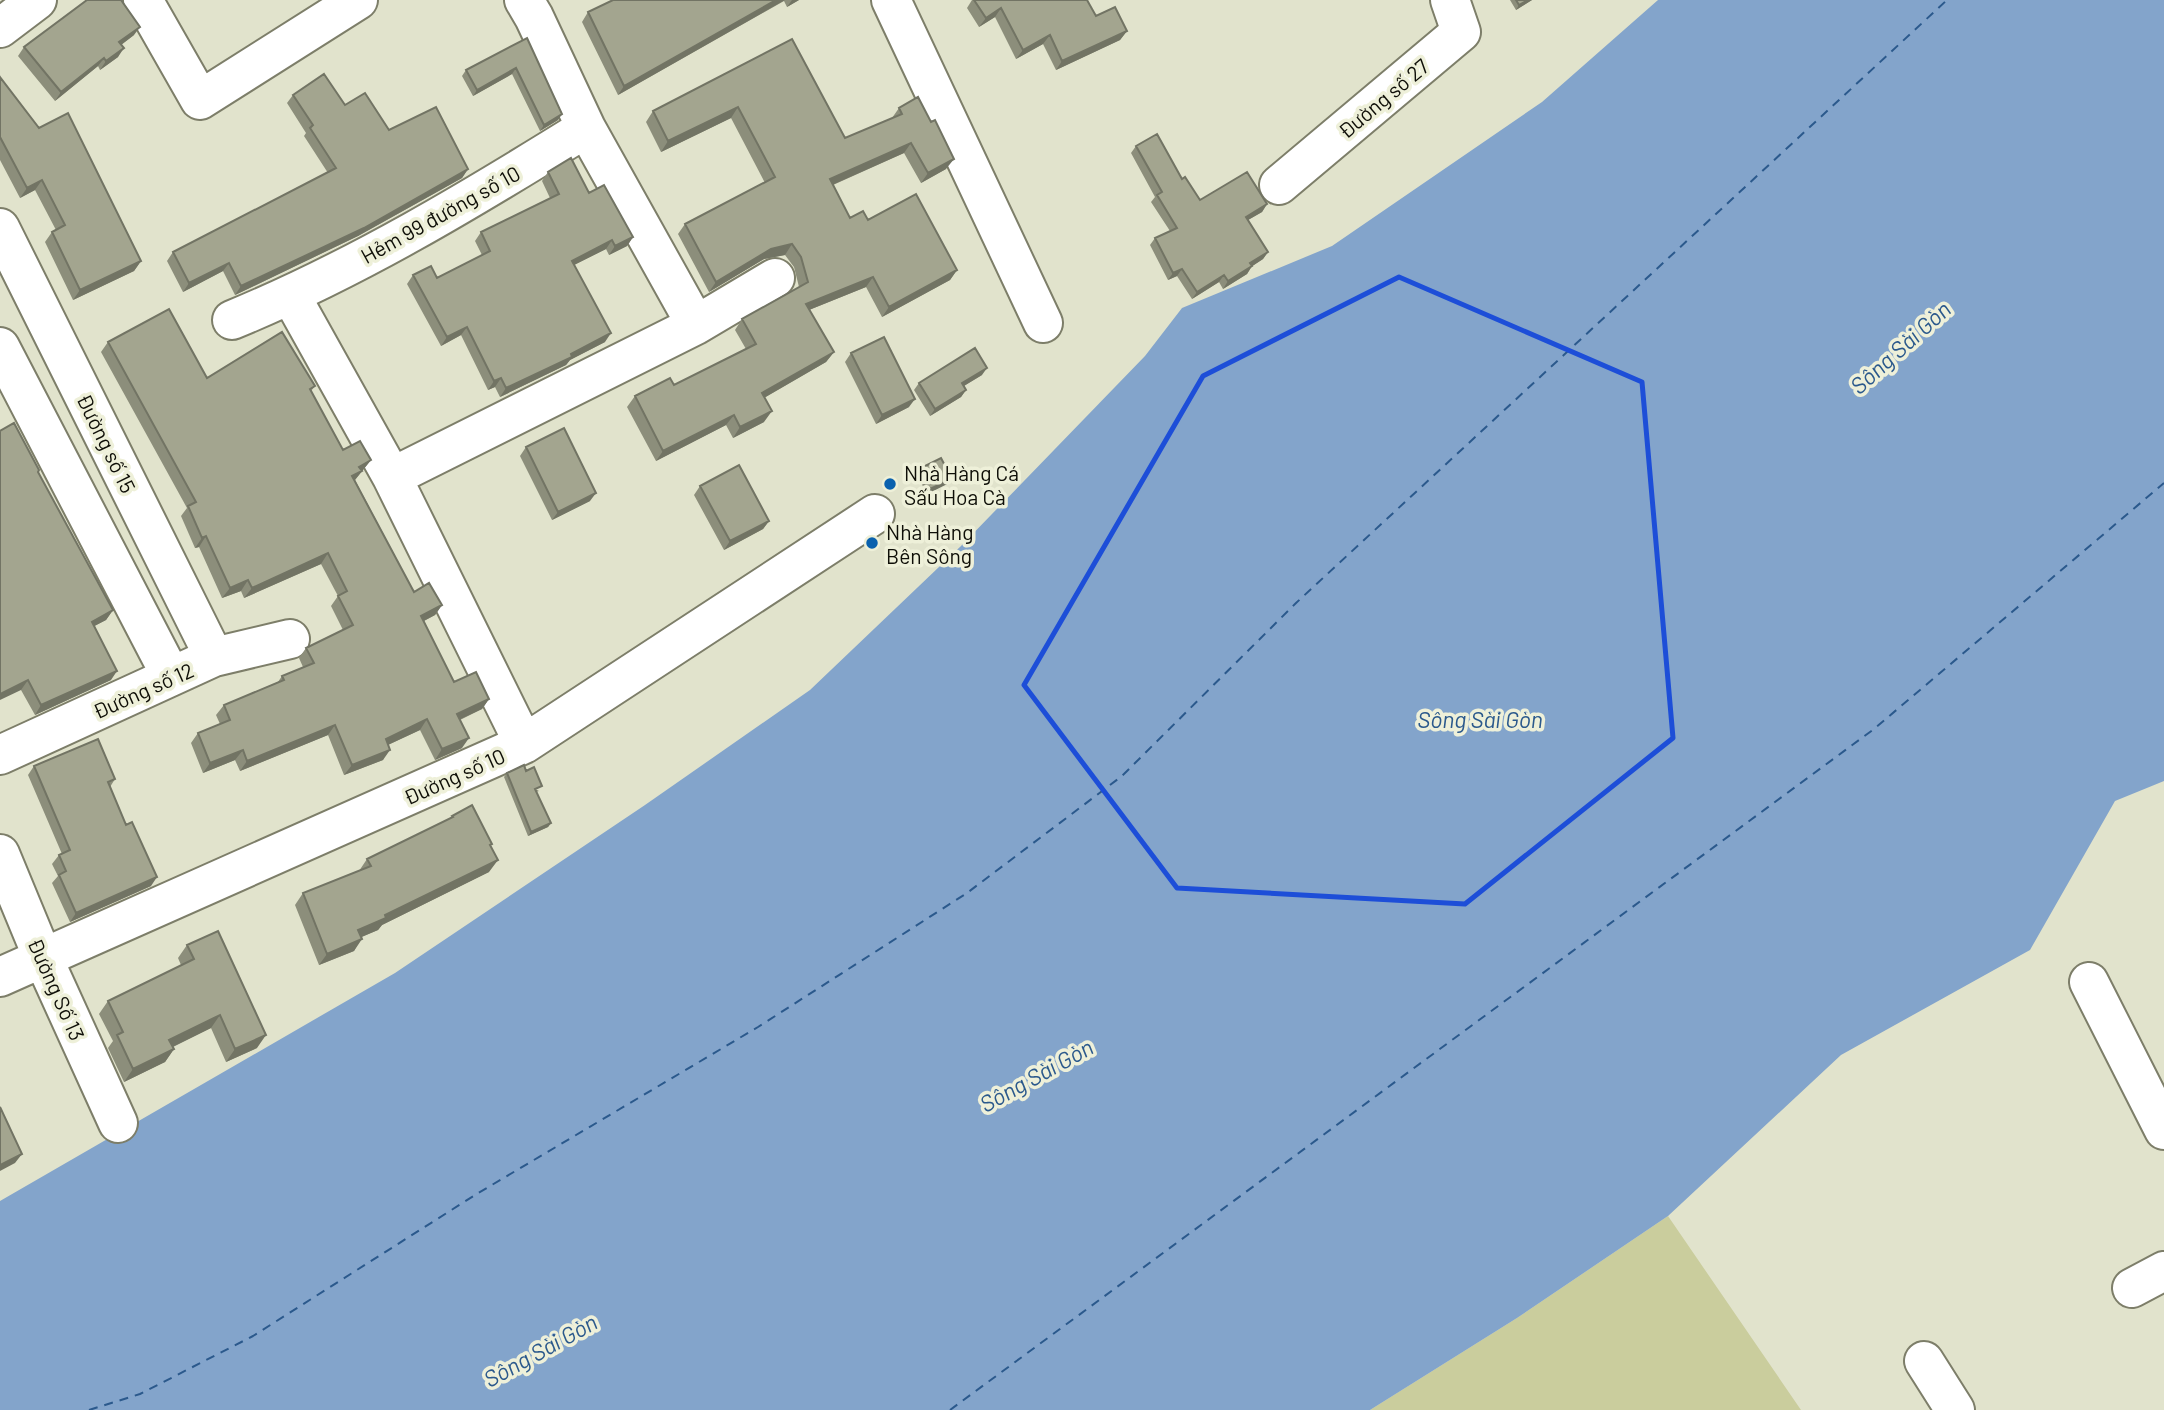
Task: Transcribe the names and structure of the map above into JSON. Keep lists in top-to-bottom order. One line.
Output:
{"streets":{"street":["Đường số 27","Hẻm 99 đường số 10","Đường số 15","Đường số 12","Đường số 10","Đường Số 13"]},"crossings":[["Đường số 15","Đường số 12"],["Đường số 10","Đường Số 13"]],"water":["Sông Sài Gòn"],"places":["Nhà Hàng Cá Sấu Hoa Cà","Nhà Hàng Bên Sông"]}
